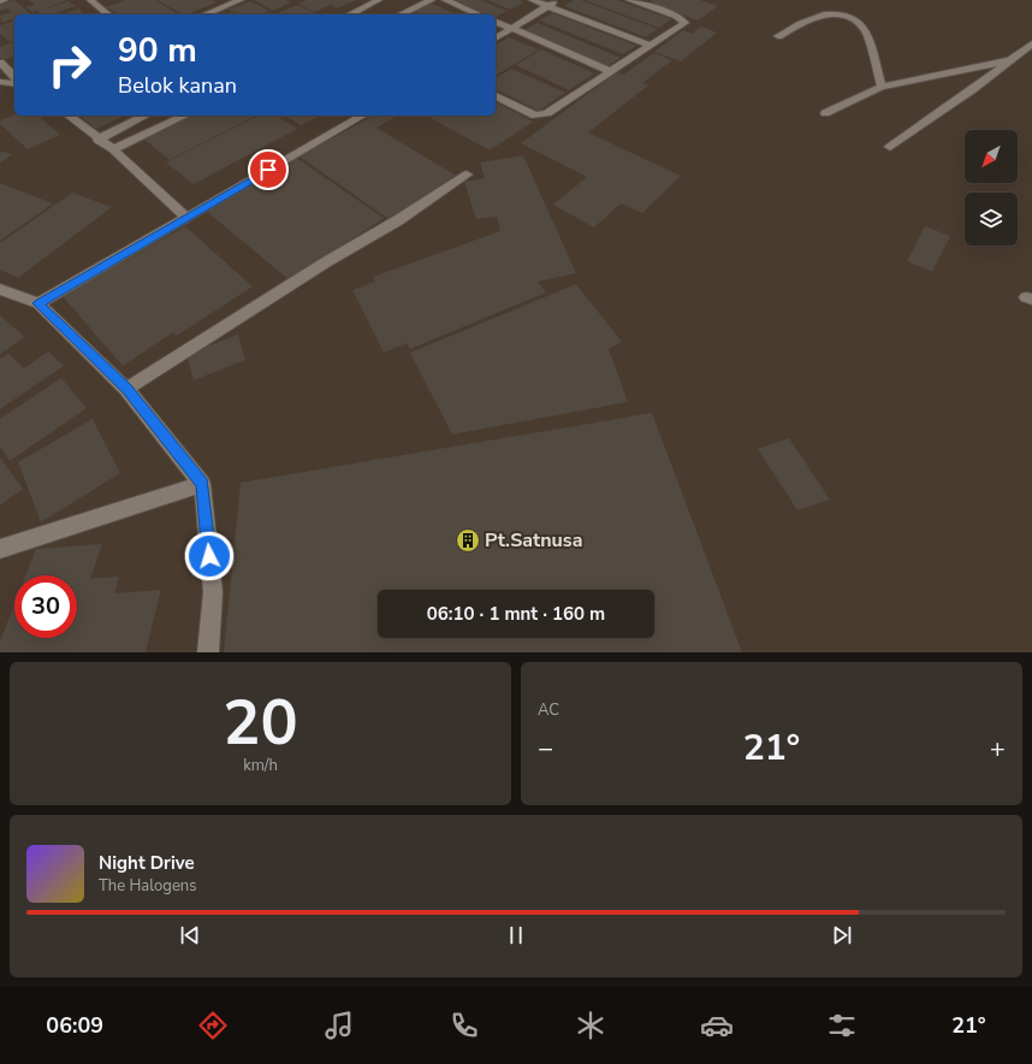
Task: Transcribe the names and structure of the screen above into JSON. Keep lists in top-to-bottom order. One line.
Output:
{"places":{"building":["Pt.Satnusa"]},"north":"bottom left","page":{"turn":["90 m","Belok kanan"],"limit":"30","trip":"06:10 · 1 mnt · 160 m","tile":[["20","km/h"],"AC"],"heat":["−","21°","+"],"song":["Night Drive","The Halogens"],"tabs":["06:09","21°"]}}
